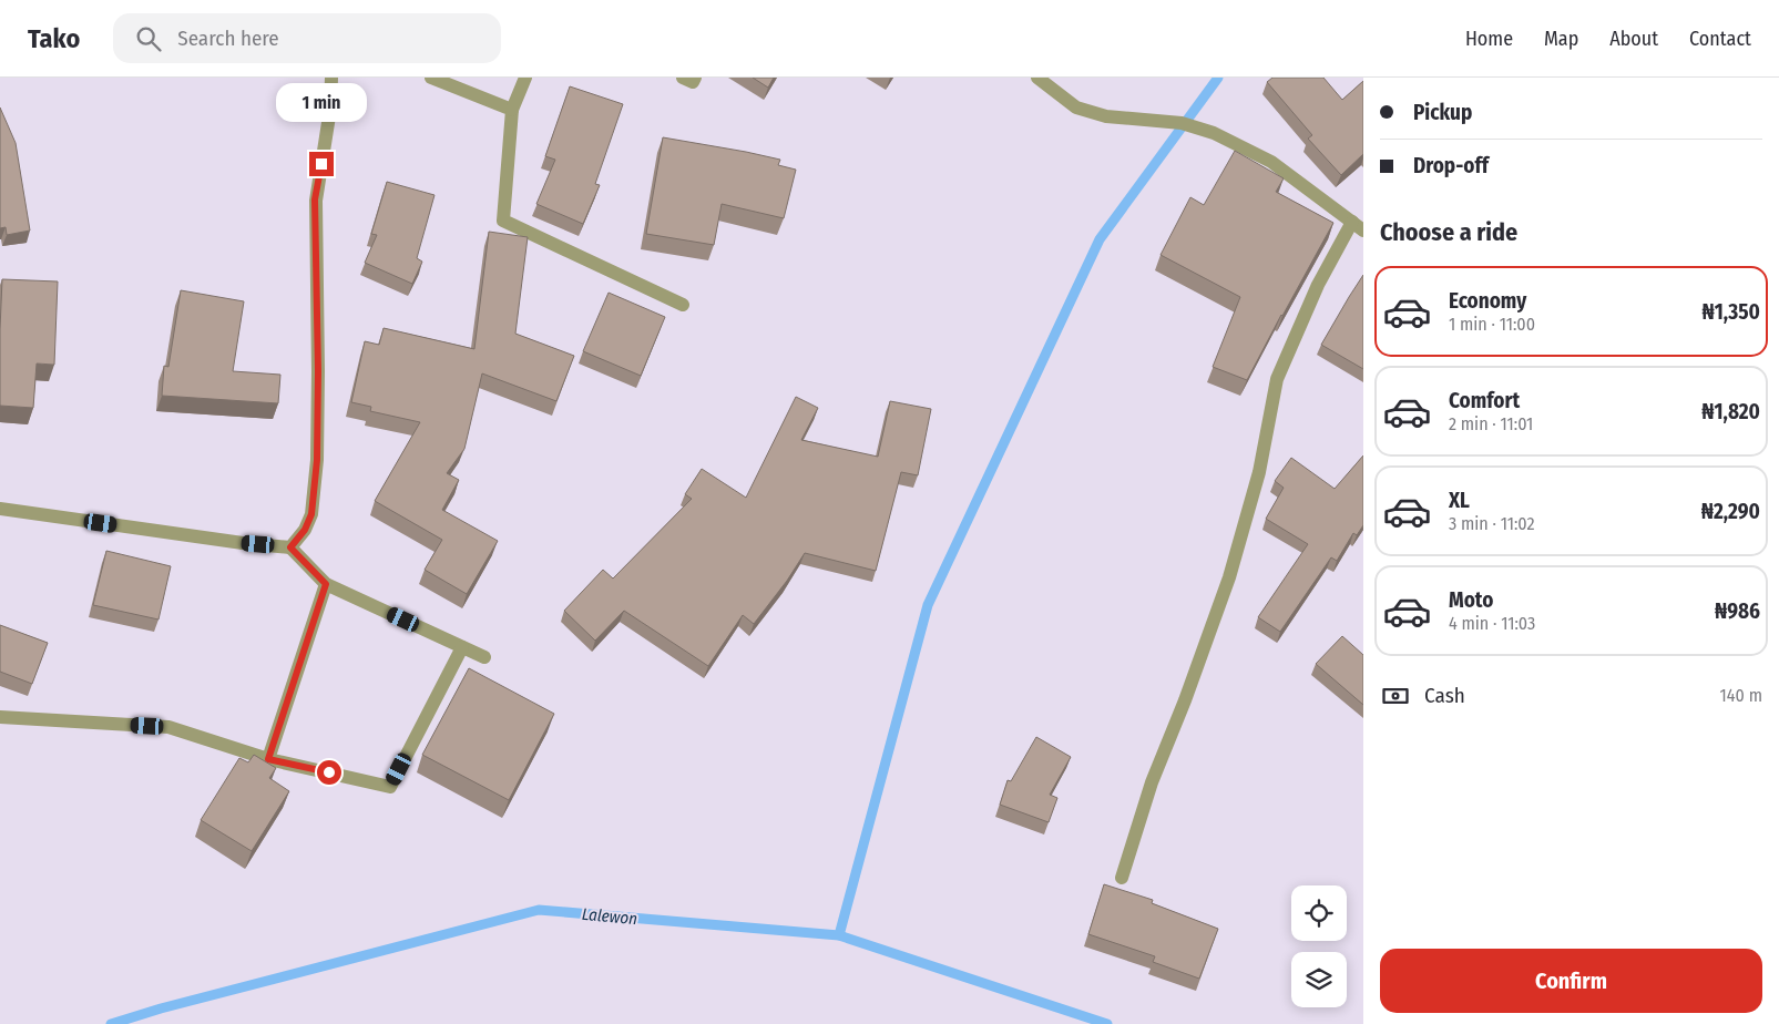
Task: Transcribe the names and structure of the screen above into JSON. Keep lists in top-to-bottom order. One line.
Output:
{"water":["Lalewon"],"page":{"header":"Tako","search":"Search here","nav":["Home","Map","About","Contact"],"banner":["Pickup","Drop-off"],"bubble":"1 min","heading":"Choose a ride","list":[{"name":"Economy","note":"1 min · 11:00","value":"₦1,350"},{"name":"Comfort","note":"2 min · 11:01","value":"₦1,820"},{"name":"XL","note":"3 min · 11:02","value":"₦2,290"},{"name":"Moto","note":"4 min · 11:03","value":"₦986"}],"pay":["Cash","140 m"],"buttons":"Confirm"}}
